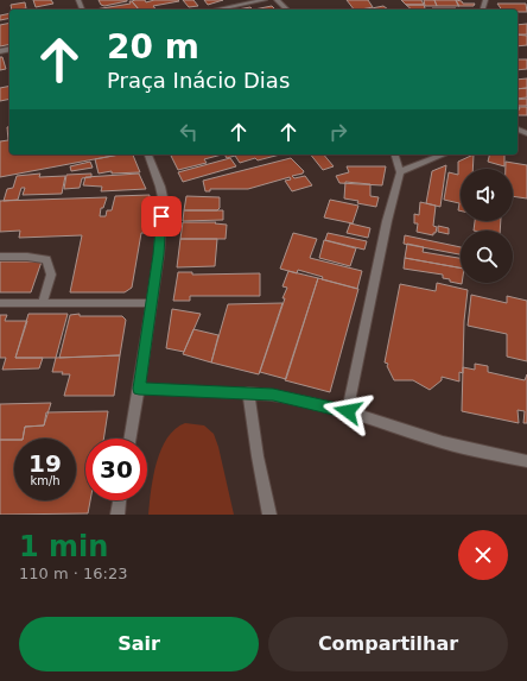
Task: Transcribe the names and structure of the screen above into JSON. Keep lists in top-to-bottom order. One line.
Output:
{"page":{"turn":["20 m","Praça Inácio Dias"],"speed":"19 km/h","limit":"30","heading":["1 min","110 m · 16:23"],"buttons":["Sair","Compartilhar"]}}
